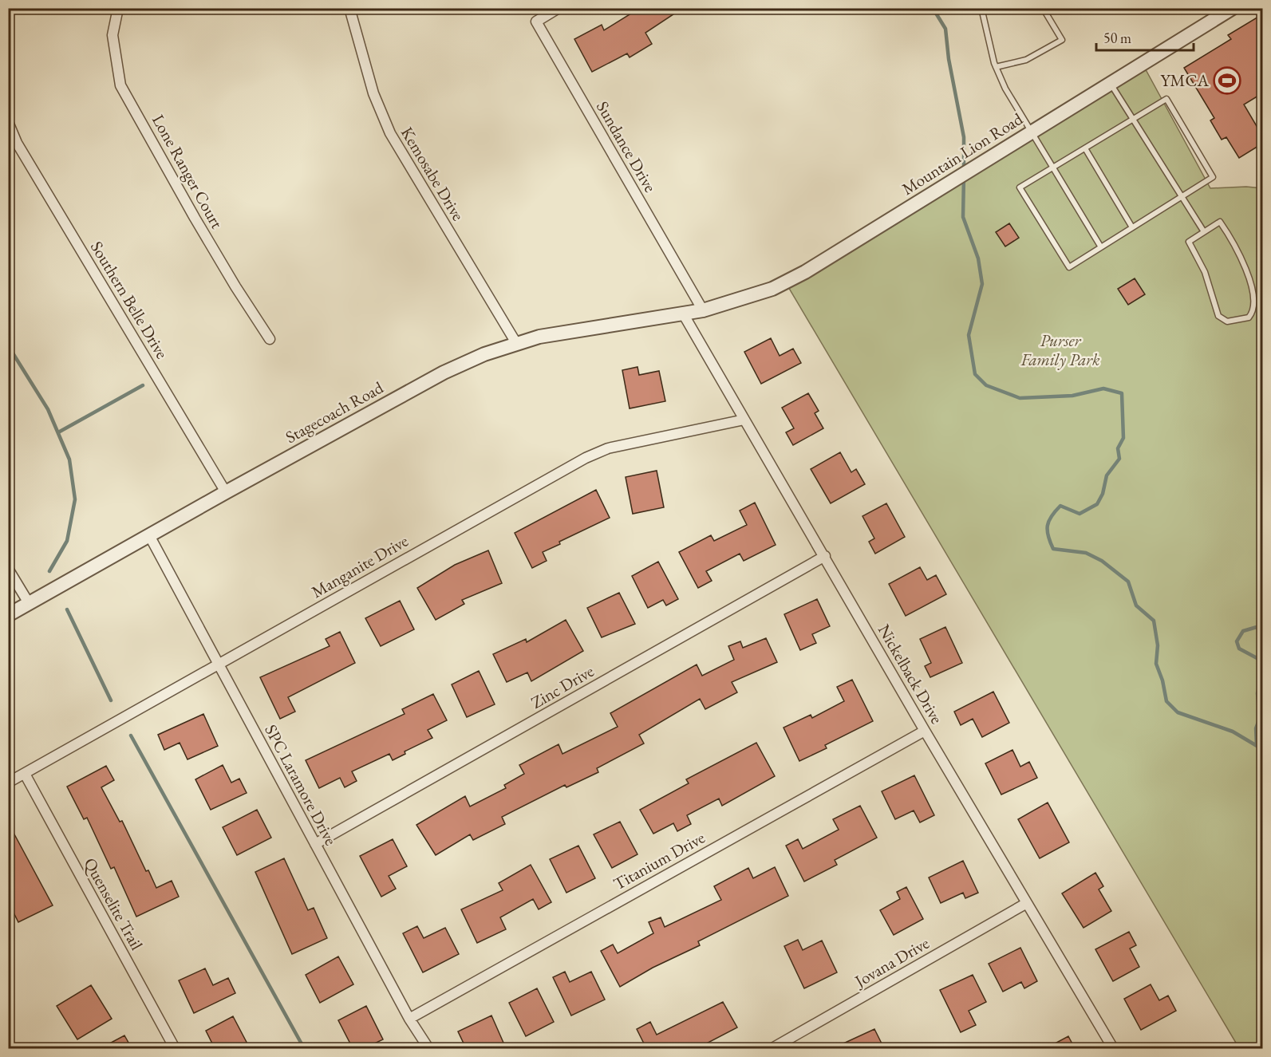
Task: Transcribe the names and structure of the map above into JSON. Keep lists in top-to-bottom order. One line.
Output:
{"streets":{"street":["Sundance Drive","Mountain Lion Road","Lone Ranger Court","Kemosabe Drive","Southern Belle Drive","Stagecoach Road","Manganite Drive","Nickelback Drive","Zinc Drive","SPC Laramore Drive","Titanium Drive","Quenselite Trail","Jovana Drive"]},"crossings":[["Sundance Drive","Mountain Lion Road"],["Sundance Drive","Stagecoach Road"],["Mountain Lion Road","Stagecoach Road"],["Kemosabe Drive","Stagecoach Road"],["Southern Belle Drive","Stagecoach Road"],["Stagecoach Road","Nickelback Drive"],["Stagecoach Road","SPC Laramore Drive"],["Manganite Drive","Nickelback Drive"],["Manganite Drive","SPC Laramore Drive"],["Manganite Drive","Quenselite Trail"],["Nickelback Drive","Zinc Drive"],["Nickelback Drive","Titanium Drive"],["Nickelback Drive","Jovana Drive"],["Zinc Drive","SPC Laramore Drive"],["SPC Laramore Drive","Titanium Drive"]],"parks":["Purser Family Park"],"places":{"sports":["YMCA"]},"scale_bar":"50 m"}
